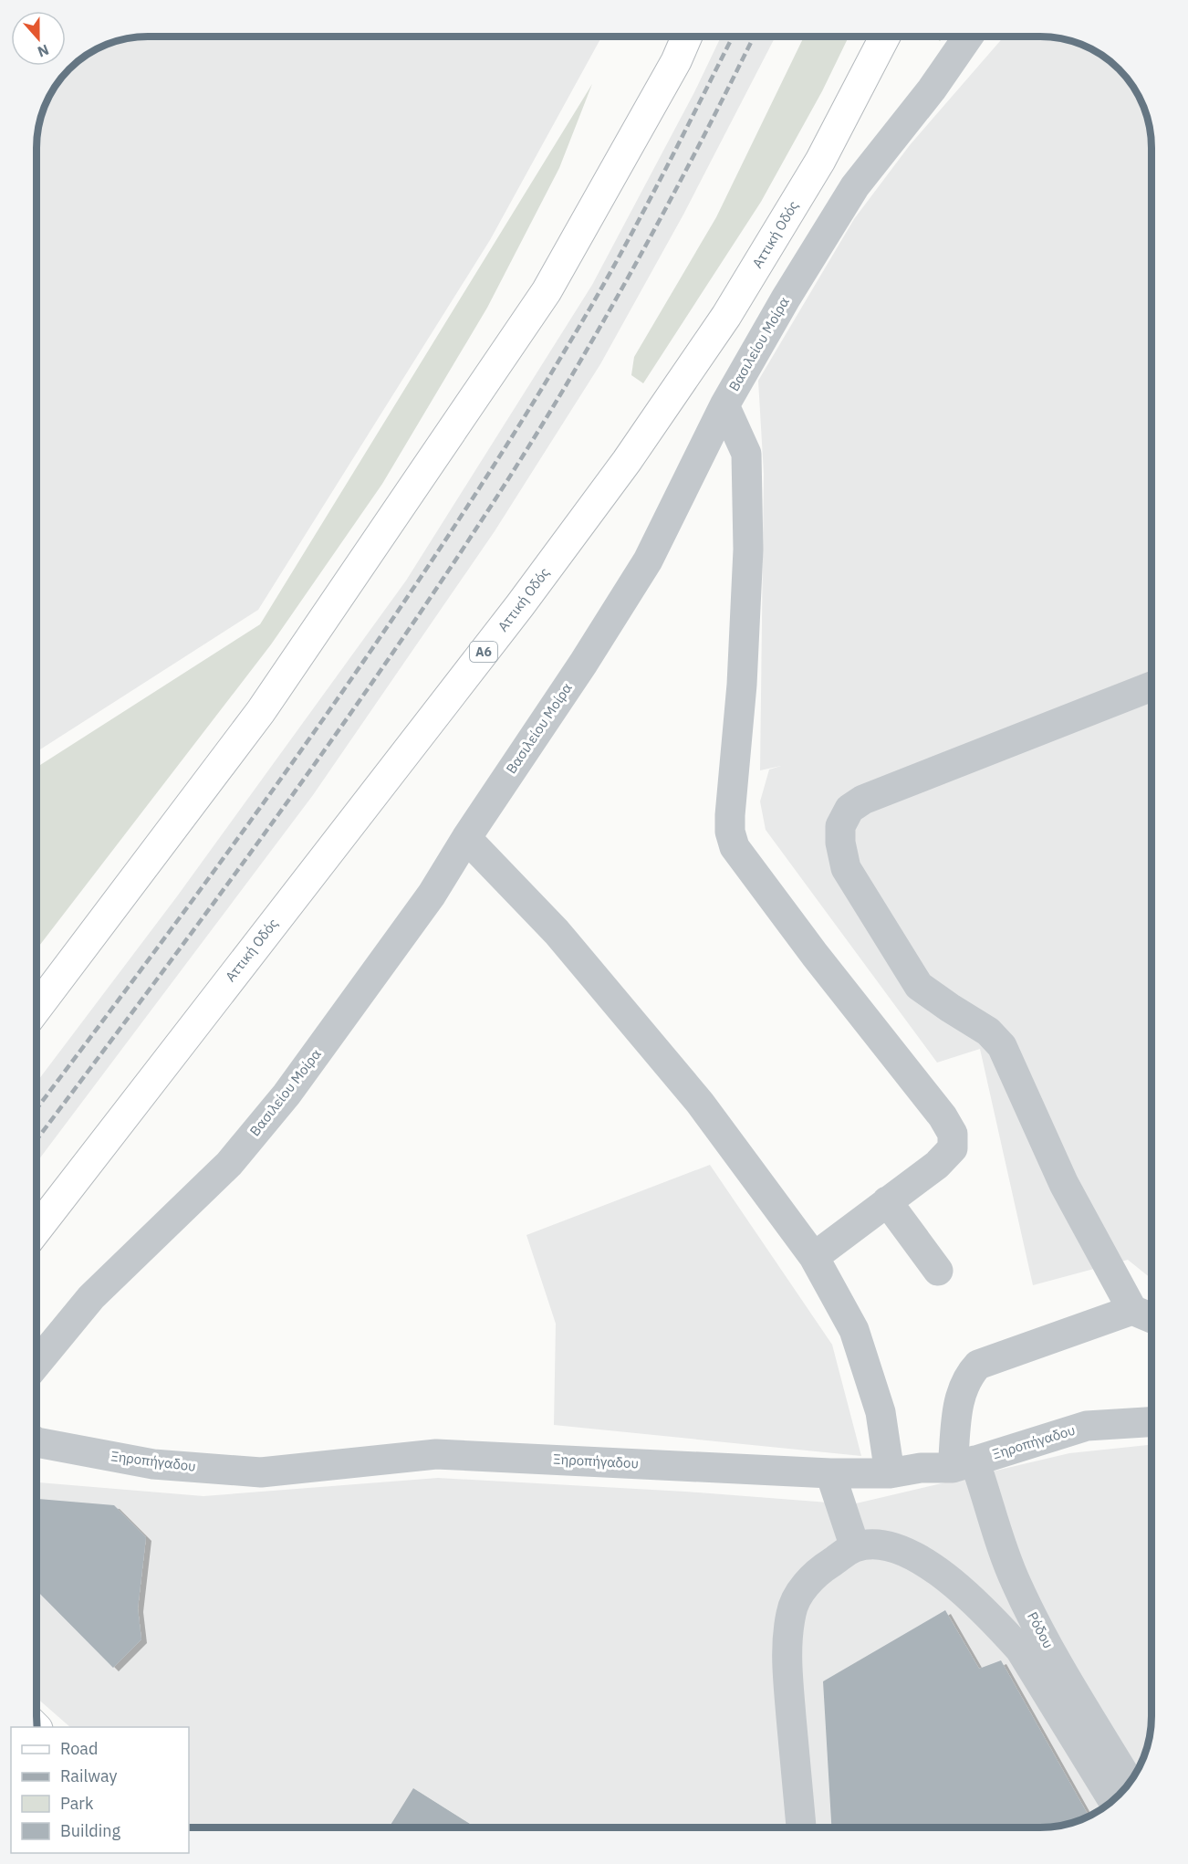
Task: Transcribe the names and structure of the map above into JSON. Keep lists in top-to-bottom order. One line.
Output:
{"streets":{"main road":["Αττική Οδός","Α6"],"street":["Βασιλείου Μοίρα","Ξηροπήγαδου","Ρόδου"]},"crossings":[["Ξηροπήγαδου","Ρόδου"]],"legend":["Road","Railway","Park","Building"],"north":"bottom"}
